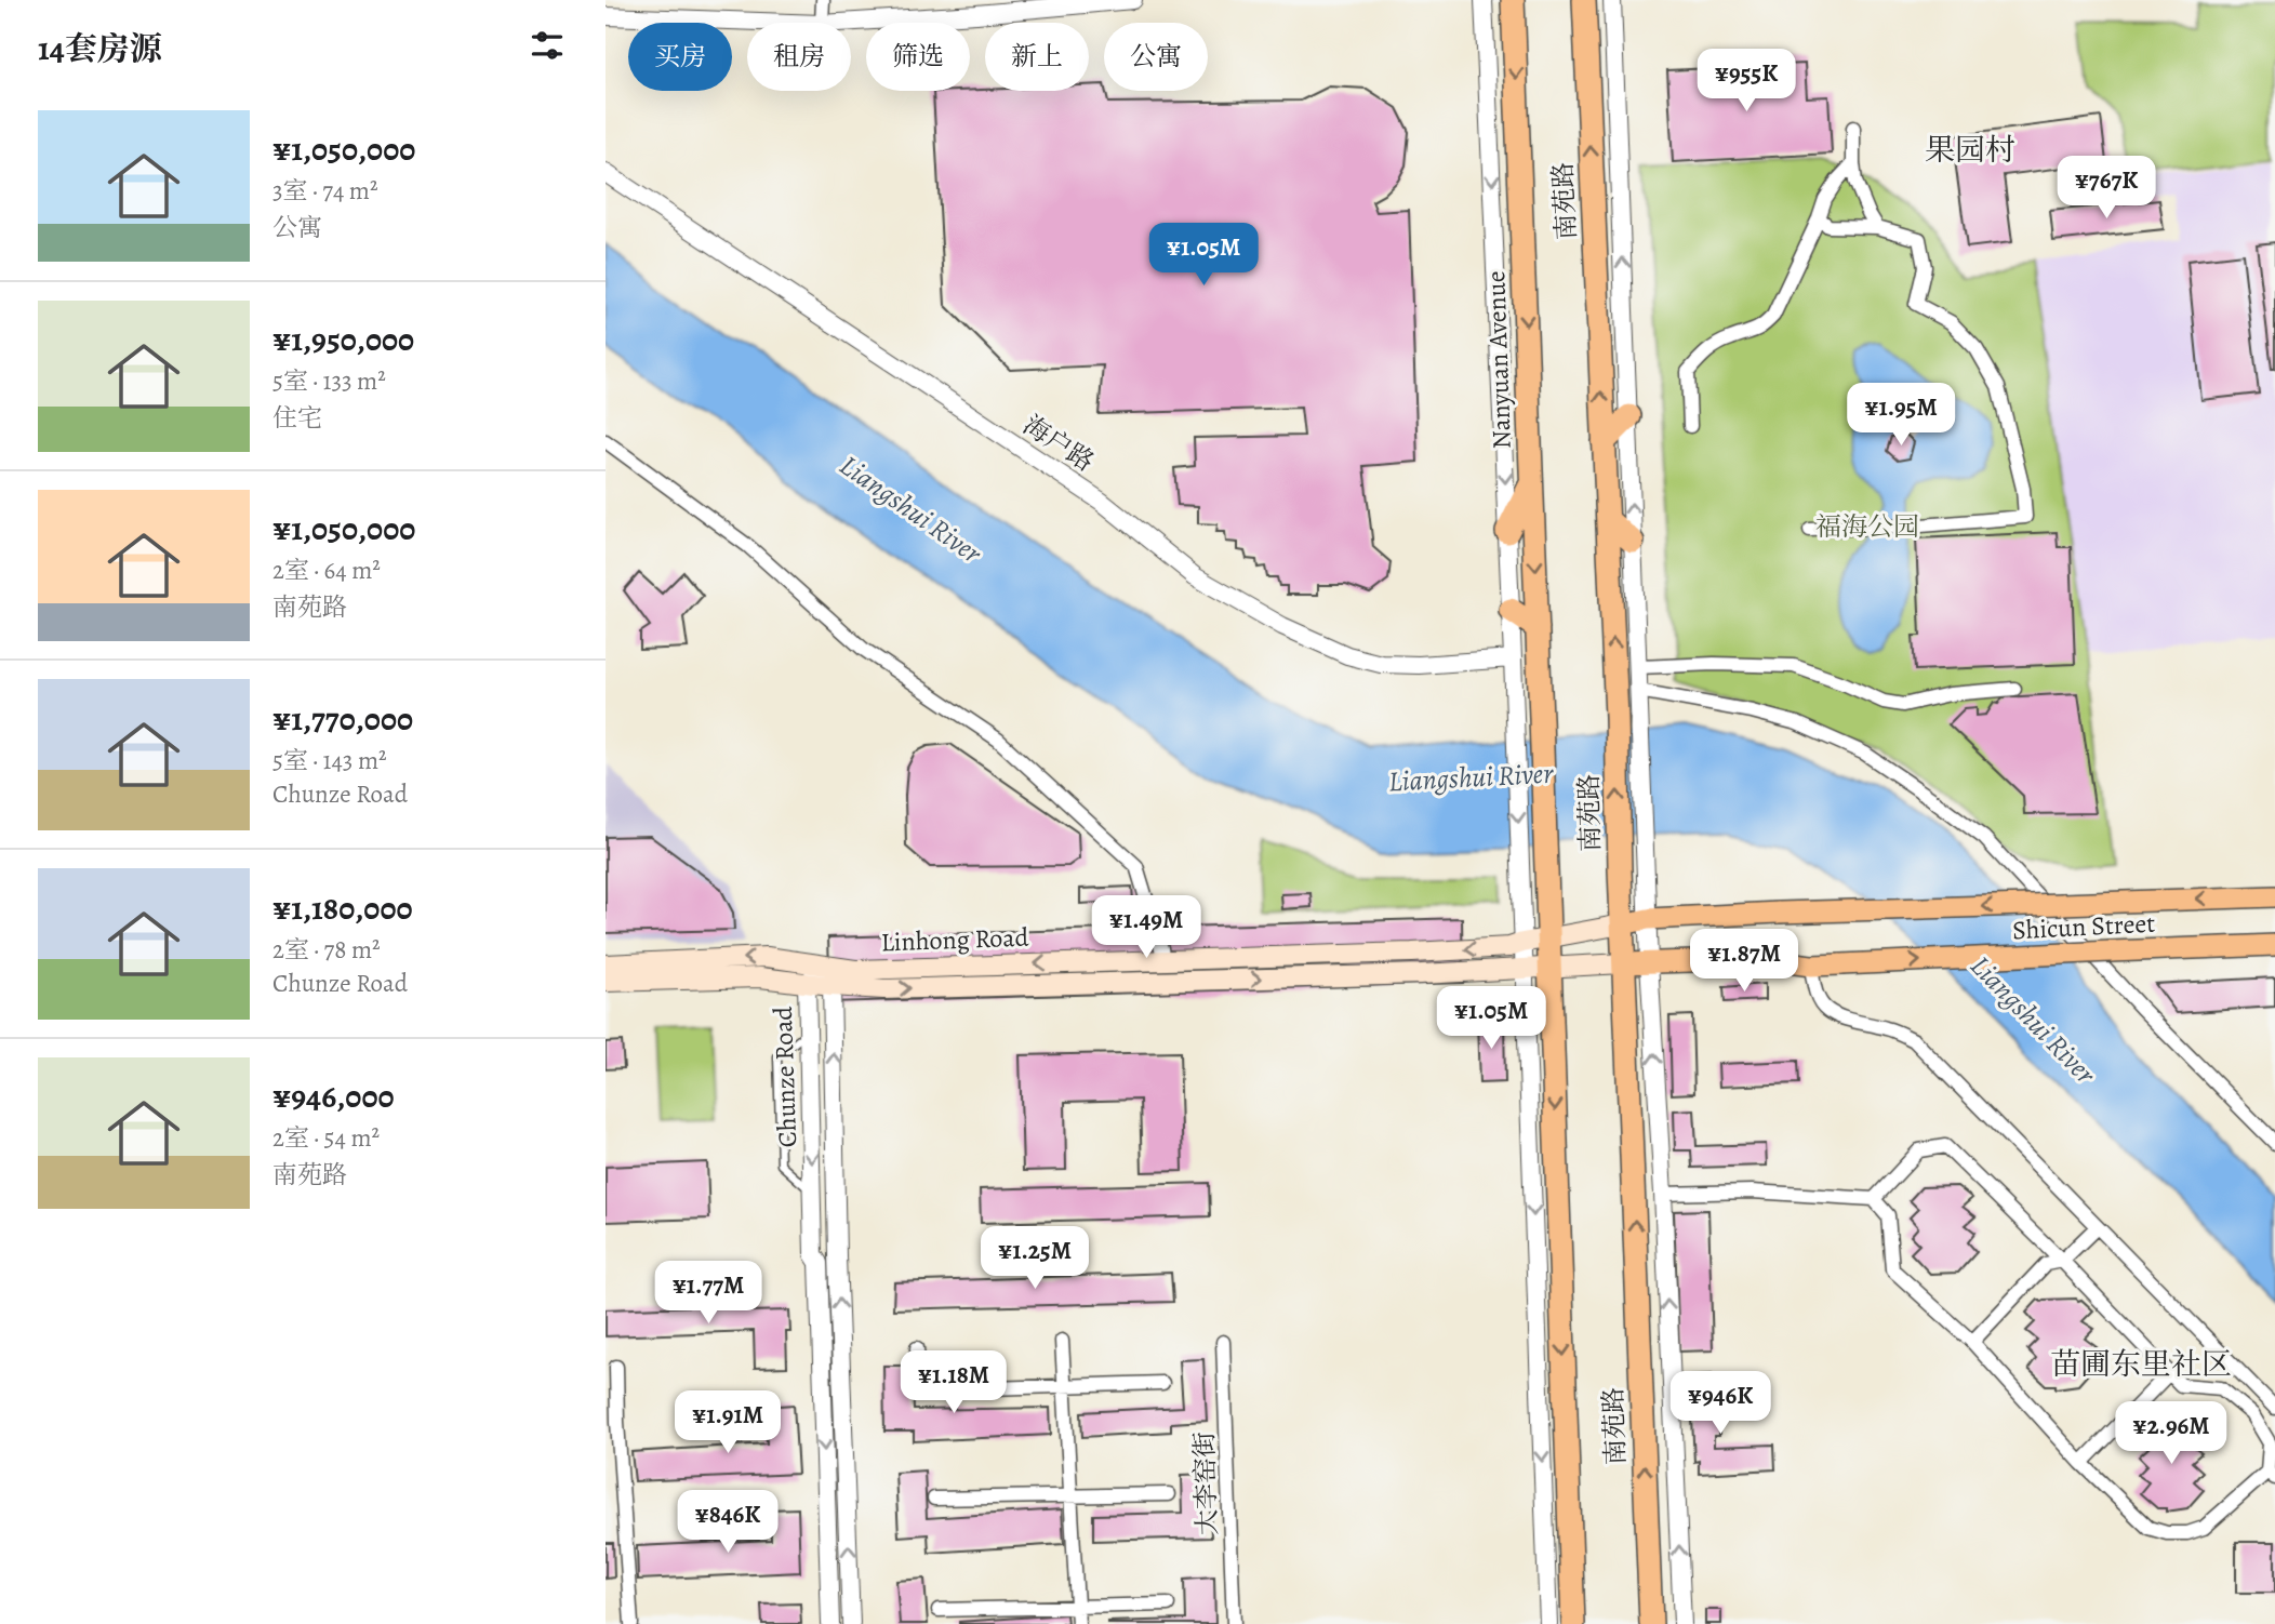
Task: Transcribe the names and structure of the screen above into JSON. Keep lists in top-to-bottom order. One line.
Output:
{"streets":{"highway":["南苑路","Nanyuan Avenue"],"main road":["Shicun Street","Linhong Road"],"street":["海户路","Chunze Road","大李窑街"]},"crossings":[["南苑路","Nanyuan Avenue"],["南苑路","Shicun Street"],["南苑路","Linhong Road"],["Shicun Street","Linhong Road"],["Linhong Road","Chunze Road"]],"one_way":["Nanyuan Avenue"],"districts":["果园村","苗圃东里社区"],"water":["Liangshui River"],"parks":["福海公园"],"page":{"heading":"14套房源","chip":["买房","租房","筛选","新上","公寓"],"price":["¥955K","¥767K","¥1.05M","¥1.95M","¥1.49M","¥1.87M","¥1.05M","¥1.25M","¥1.77M","¥1.18M","¥946K","¥1.91M","¥2.96M","¥846K"],"list":[{"name":"¥1,050,000","note":"3室 · 74 m² · 公寓"},{"name":"¥1,950,000","note":"5室 · 133 m² · 住宅"},{"name":"¥1,050,000","note":"2室 · 64 m² · 南苑路"},{"name":"¥1,770,000","note":"5室 · 143 m² · Chunze Road"},{"name":"¥1,180,000","note":"2室 · 78 m² · Chunze Road"},{"name":"¥946,000","note":"2室 · 54 m² · 南苑路"}]}}
